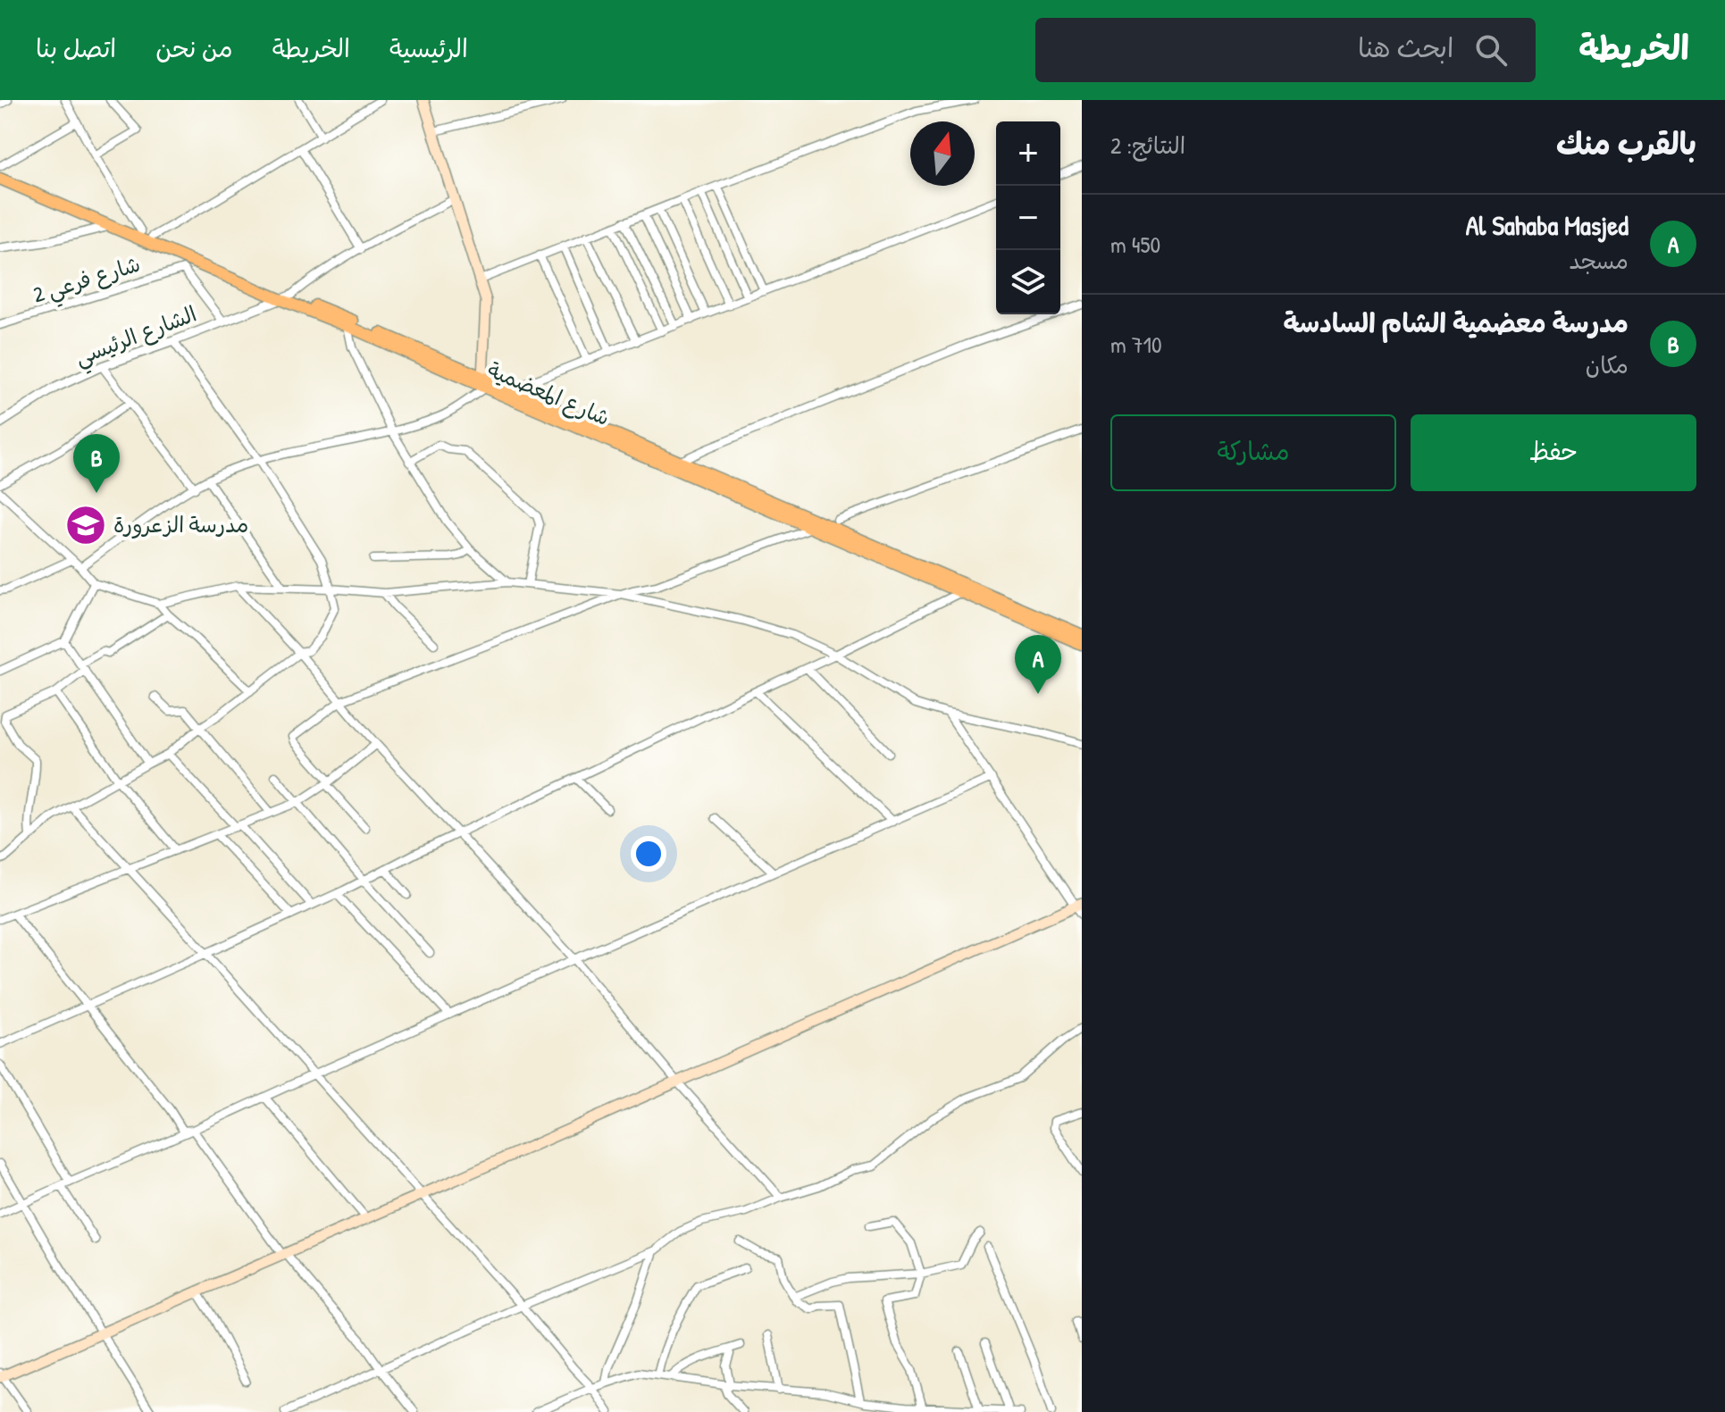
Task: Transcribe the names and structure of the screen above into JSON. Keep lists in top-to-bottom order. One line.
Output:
{"streets":{"main road":["شارع المعضمية"],"street":["شارع فرعي 2","الشارع الرئيسي"]},"crossings":[["شارع فرعي 2","الشارع الرئيسي"],["الشارع الرئيسي","شارع المعضمية"]],"places":{"school or university":["مدرسة الزعرورة"]},"north":"top","page":{"header":"الخريطة","search":"ابحث هنا","nav":["الرئيسية","الخريطة","من نحن","اتصل بنا"],"heading":["بالقرب منك","النتائج: 2"],"map_buttons":["+","−"],"list":[{"mark":"A","name":"Al Sahaba Masjed","note":"مسجد","value":"450 m"},{"mark":"B","name":"مدرسة معضمية الشام السادسة","note":"مكان","value":"710 m"}],"buttons":["حفظ","مشاركة"],"pins":["B","A"]}}
